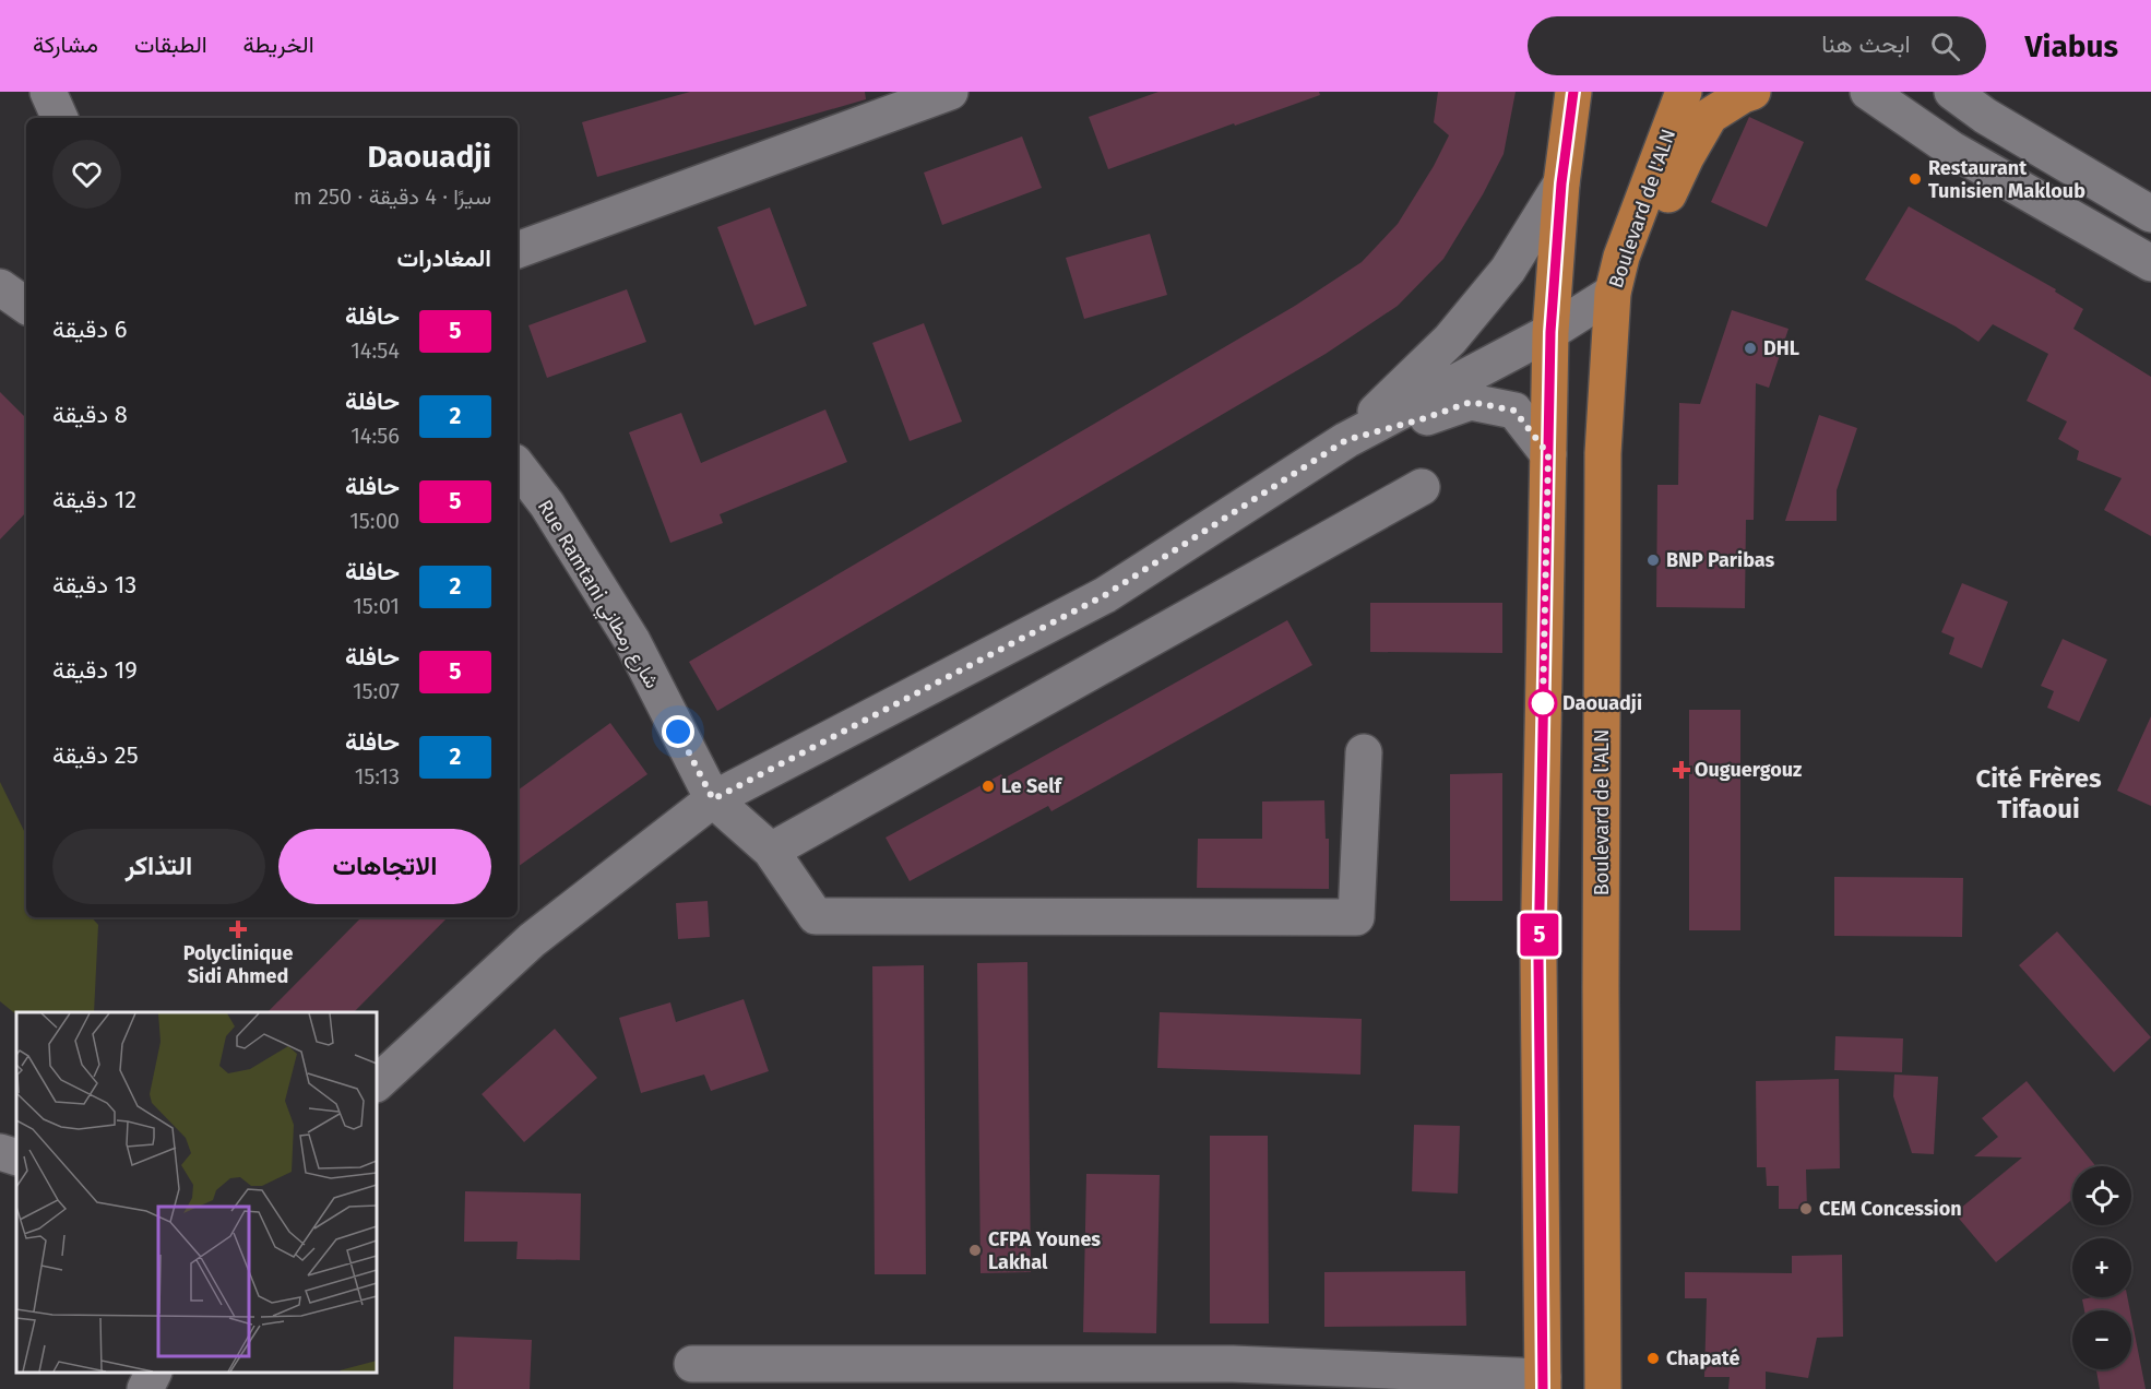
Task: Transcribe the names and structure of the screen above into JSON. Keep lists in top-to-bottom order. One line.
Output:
{"streets":{"main road":["Boulevard de l'ALN"],"street":["Rue Ramtani شارع رمطاني"]},"districts":["Cité Frères Tifaoui"],"places":{"other":["Restaurant Tunisien Makloub","DHL","BNP Paribas","Daouadji","Le Self","CEM Concession","CFPA Younes Lakhal","Chapaté"],"health":["Ouguergouz","Polyclinique Sidi Ahmed"]},"lines":["bus line 5"],"page":{"header":"Viabus","search":"ابحث هنا","nav":["الخريطة","الطبقات","مشاركة"],"on_map":"5","heading":[["Daouadji","سيرًا · 4 دقيقة · 250 m"],"المغادرات"],"list":[{"mark":"5","name":"حافلة","note":"14:54","value":"6 دقيقة"},{"mark":"2","name":"حافلة","note":"14:56","value":"8 دقيقة"},{"mark":"5","name":"حافلة","note":"15:00","value":"12 دقيقة"},{"mark":"2","name":"حافلة","note":"15:01","value":"13 دقيقة"},{"mark":"5","name":"حافلة","note":"15:07","value":"19 دقيقة"},{"mark":"2","name":"حافلة","note":"15:13","value":"25 دقيقة"}],"buttons":["الاتجاهات","التذاكر"],"map_buttons":["+","−"]}}
